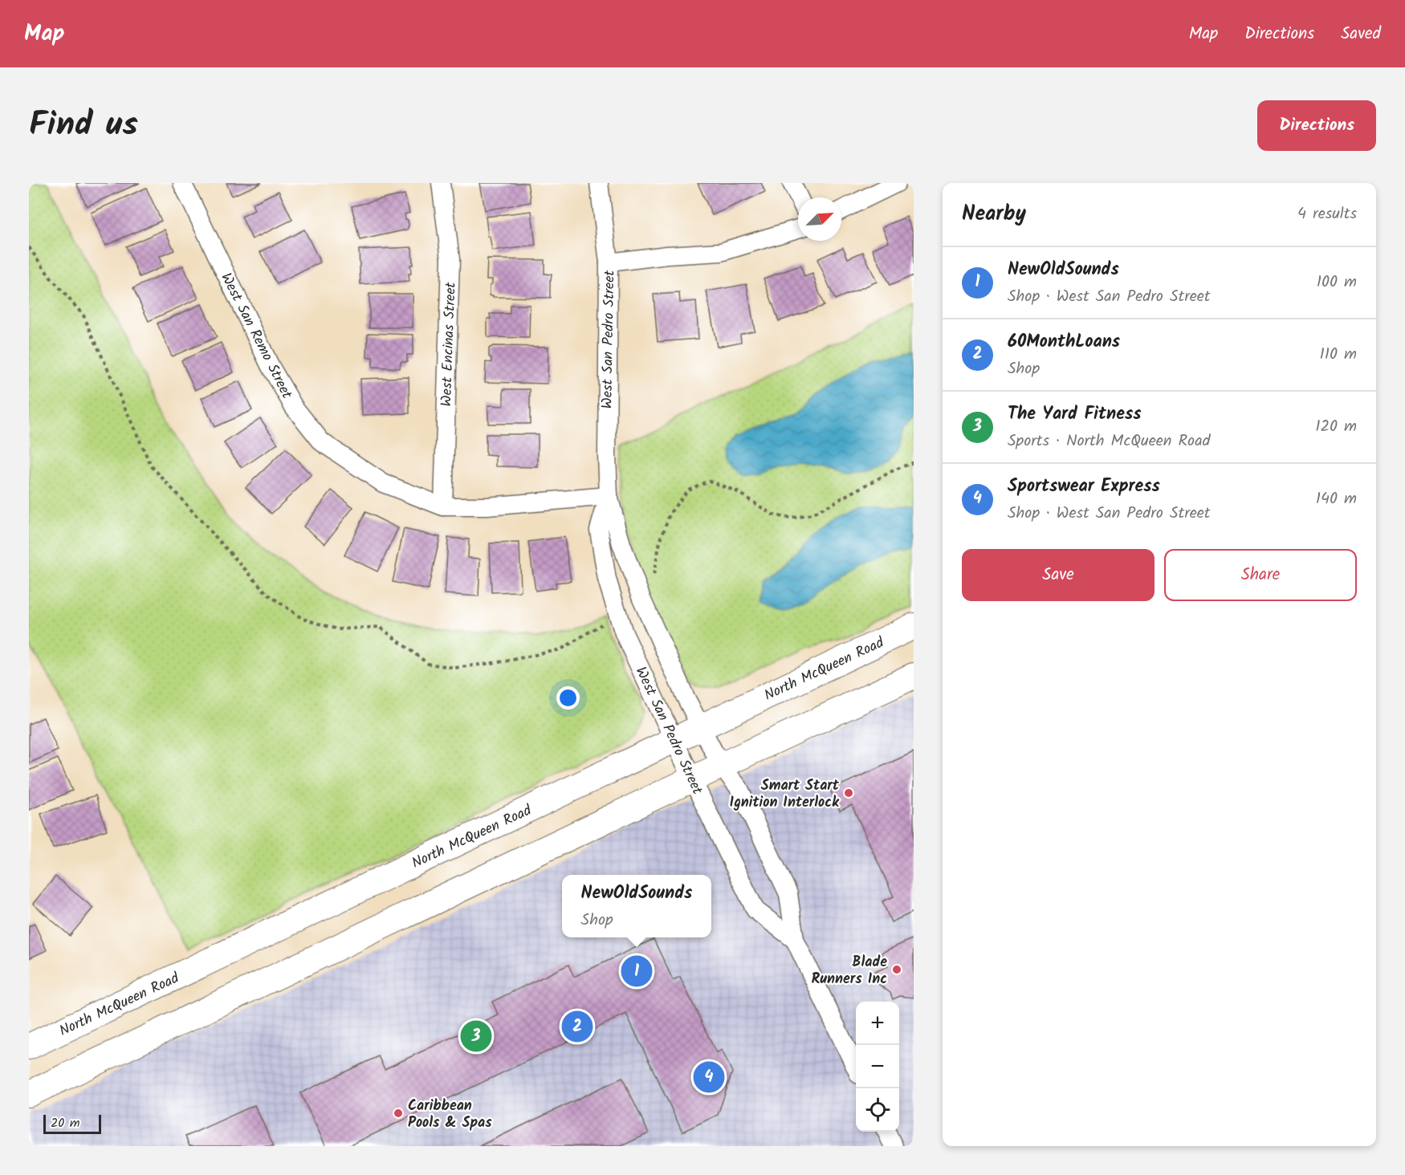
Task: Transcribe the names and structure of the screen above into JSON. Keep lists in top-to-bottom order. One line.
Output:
{"streets":{"main road":["North McQueen Road"],"street":["West San Remo Street","West San Pedro Street","West Encinas Street"]},"crossings":[["West San Remo Street","West San Pedro Street"],["West San Remo Street","West Encinas Street"],["West San Pedro Street","North McQueen Road"]],"places":["Smart Start Ignition Interlock","Blade Runners Inc","Caribbean Pools & Spas"],"scale_bar":"20 m","north":"top right","page":{"header":"Map","nav":["Map","Directions","Saved"],"title":"Find us","buttons":["Directions",["Save","Share"]],"heading":["Nearby","4 results"],"list":[{"mark":"1","name":"NewOldSounds","note":"Shop · West San Pedro Street","value":"100 m"},{"mark":"2","name":"60MonthLoans","note":"Shop","value":"110 m"},{"mark":"3","name":"The Yard Fitness","note":"Sports · North McQueen Road","value":"120 m"},{"mark":"4","name":"Sportswear Express","note":"Shop · West San Pedro Street","value":"140 m"}],"popup":["NewOldSounds","Shop"],"pins":["1","2","3","4"],"map_buttons":["+","−"],"scale":"20 m"}}
